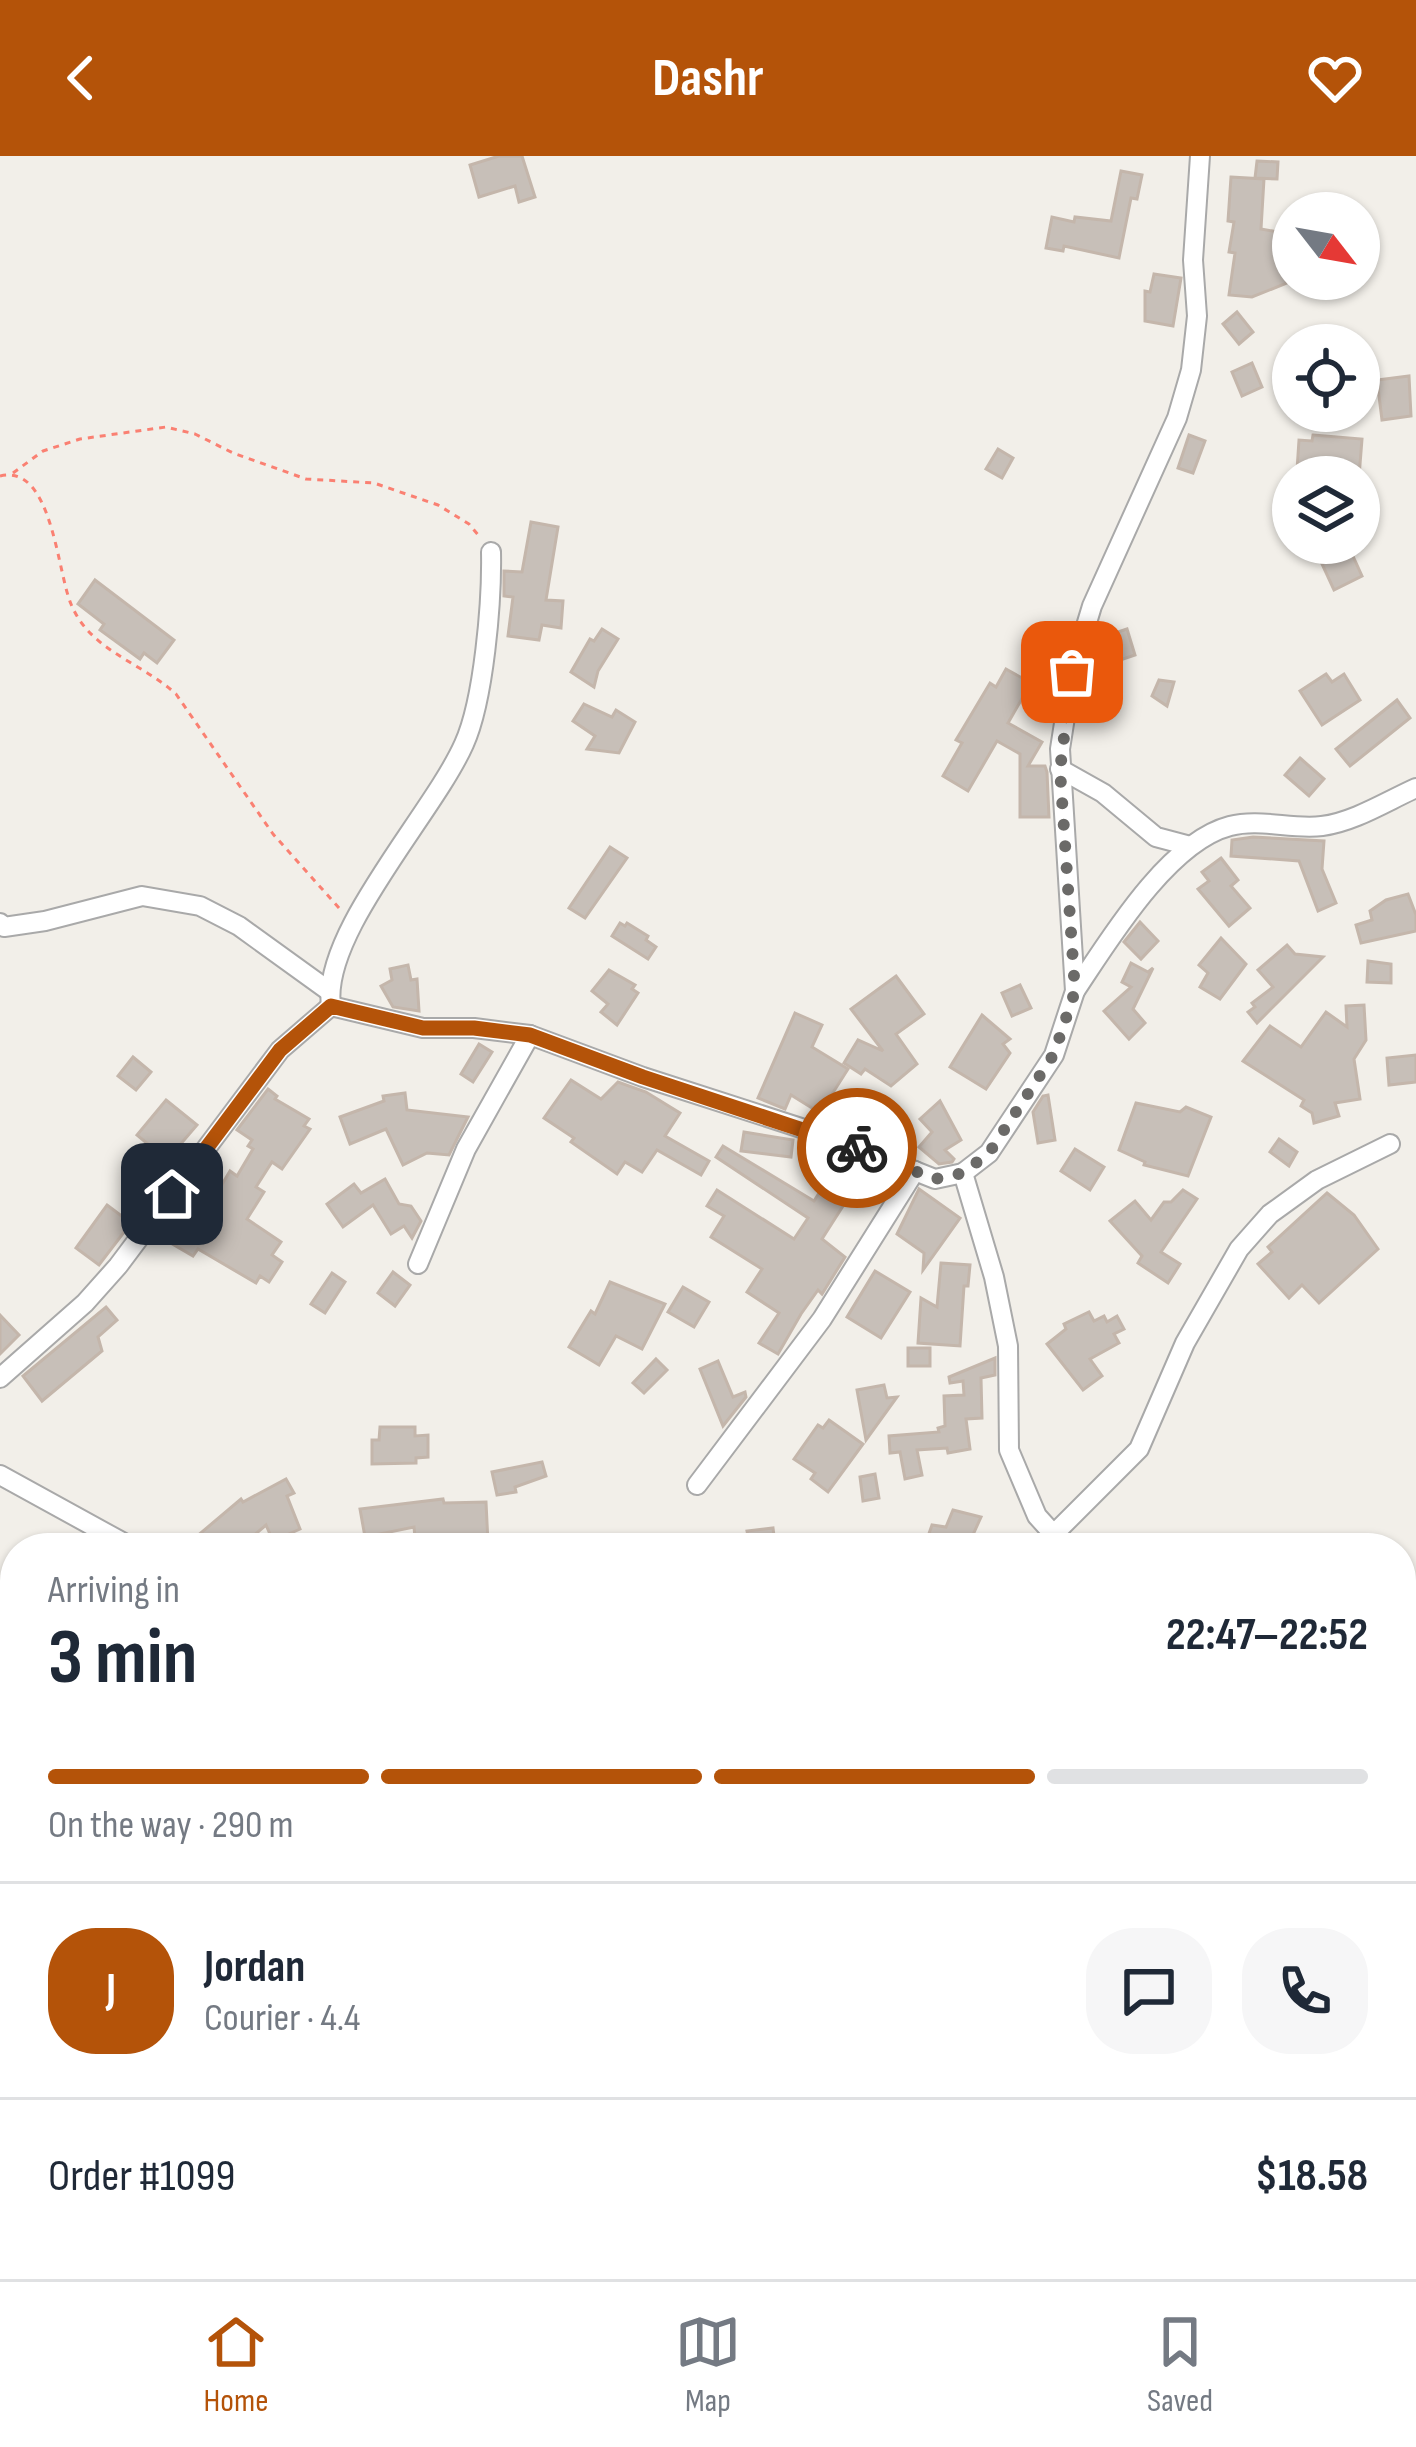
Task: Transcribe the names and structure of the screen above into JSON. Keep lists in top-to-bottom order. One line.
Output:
{"north":"bottom right","page":{"header":"Dashr","heading":["3 min","Arriving in","22:47–22:52"],"panel":["Jordan","Courier · 4.4","Order #1099","$18.58"],"bar":"On the way · 290 m","round":"J","tabs":["Home","Map","Saved"]}}
